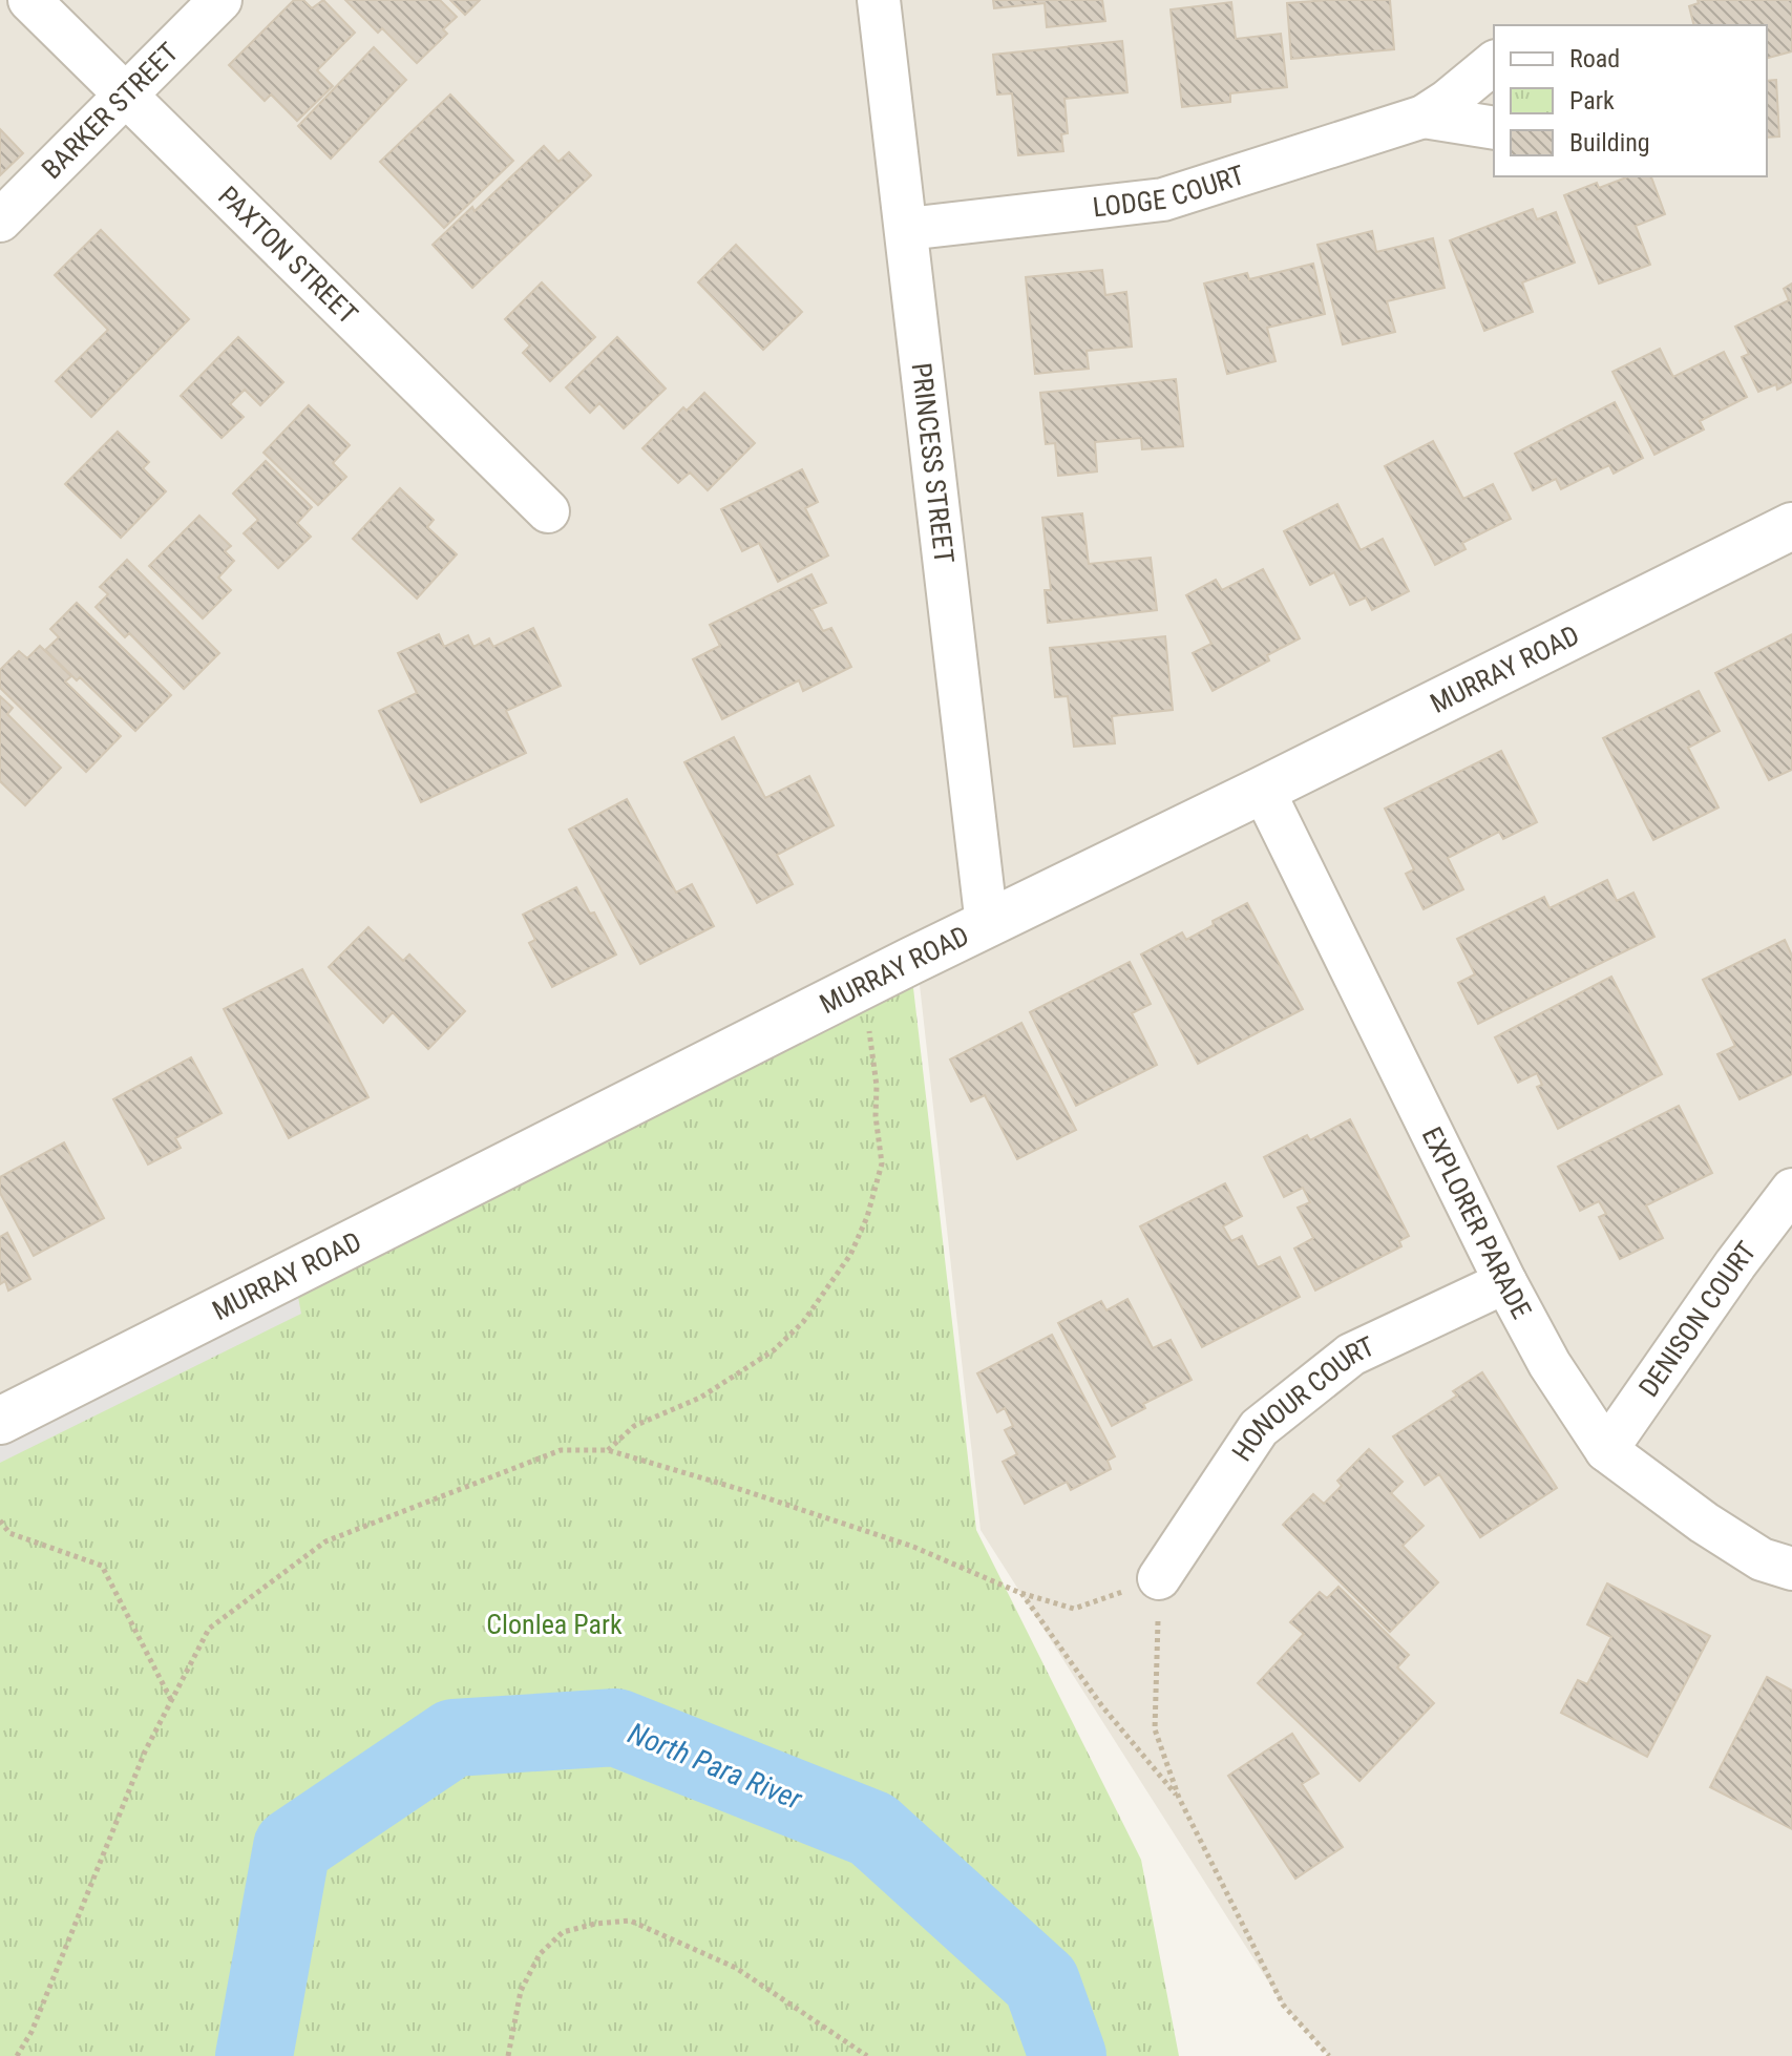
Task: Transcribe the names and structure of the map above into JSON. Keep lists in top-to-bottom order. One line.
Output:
{"streets":{"street":["BARKER STREET","LODGE COURT","PAXTON STREET","PRINCESS STREET","MURRAY ROAD","EXPLORER PARADE","DENISON COURT","HONOUR COURT"]},"crossings":[["BARKER STREET","PAXTON STREET"],["LODGE COURT","PRINCESS STREET"],["PRINCESS STREET","MURRAY ROAD"],["MURRAY ROAD","EXPLORER PARADE"],["EXPLORER PARADE","DENISON COURT"],["EXPLORER PARADE","HONOUR COURT"]],"water":["North Para River"],"parks":["Clonlea Park"],"legend":["Road","Park","Building"]}
